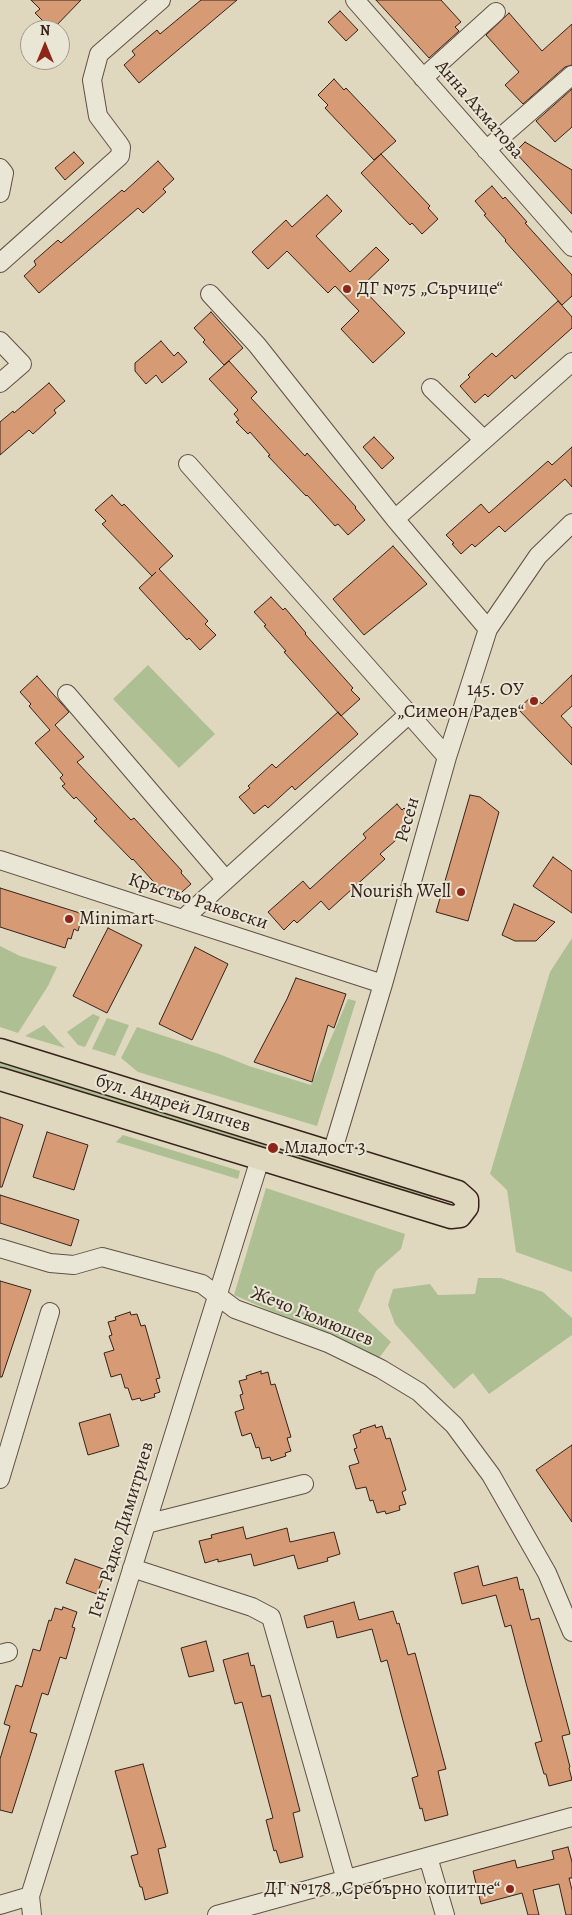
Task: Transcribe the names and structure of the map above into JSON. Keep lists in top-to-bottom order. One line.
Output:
{"streets":{"main road":["бул. Андрей Ляпчев"],"street":["Анна Ахматова","Ресен","Кръстьо Раковски","Жечо Гюмюшев","Ген. Радко Димитриев"]},"crossings":[["Ресен","Кръстьо Раковски"],["Ресен","бул. Андрей Ляпчев"],["бул. Андрей Ляпчев","Ген. Радко Димитриев"],["Жечо Гюмюшев","Ген. Радко Димитриев"]],"places":["ДГ №75 „Сърчице“","145. ОУ „Симеон Радев“","Nourish Well","Minimart","Младост 3","ДГ №178 „Сребърно копитце“"],"north":"top"}
